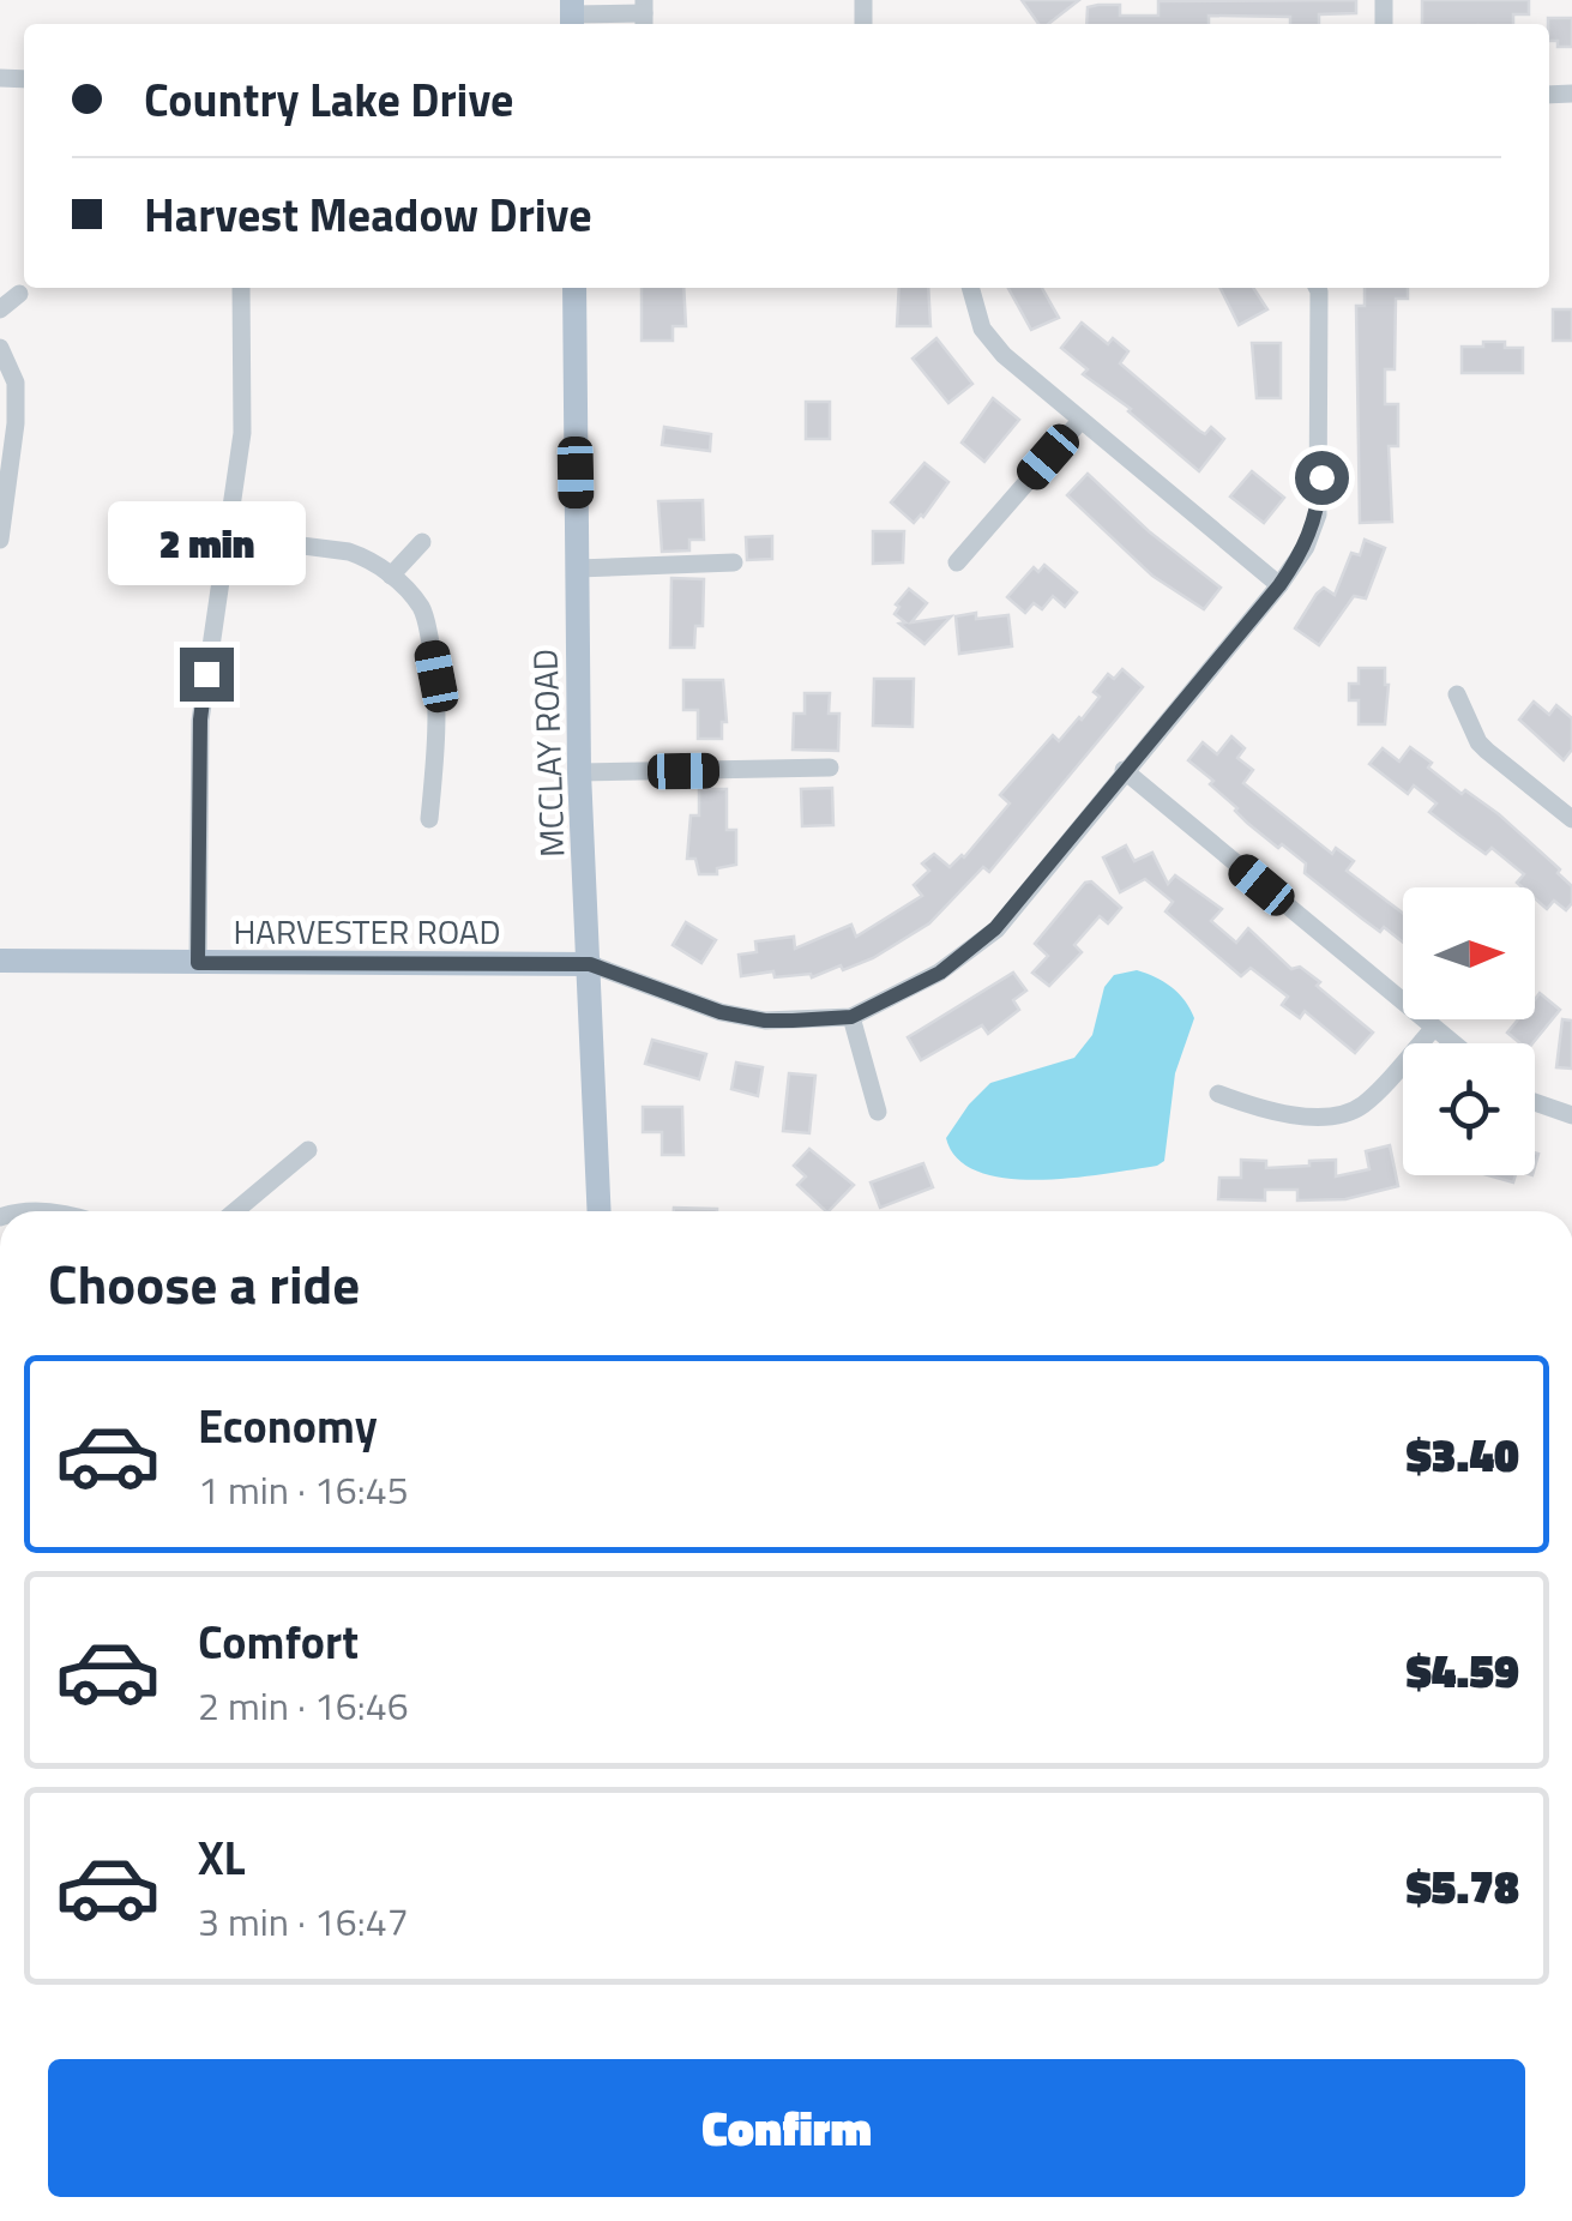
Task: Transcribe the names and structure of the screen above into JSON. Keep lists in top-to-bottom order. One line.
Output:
{"streets":{"main road":["MCCLAY ROAD","HARVESTER ROAD"]},"crossings":[["MCCLAY ROAD","HARVESTER ROAD"]],"north":"right","page":{"banner":["Country Lake Drive","Harvest Meadow Drive"],"bubble":"2 min","heading":"Choose a ride","list":[{"name":"Economy","note":"1 min · 16:45","value":"$3.40"},{"name":"Comfort","note":"2 min · 16:46","value":"$4.59"},{"name":"XL","note":"3 min · 16:47","value":"$5.78"}],"buttons":"Confirm"}}
